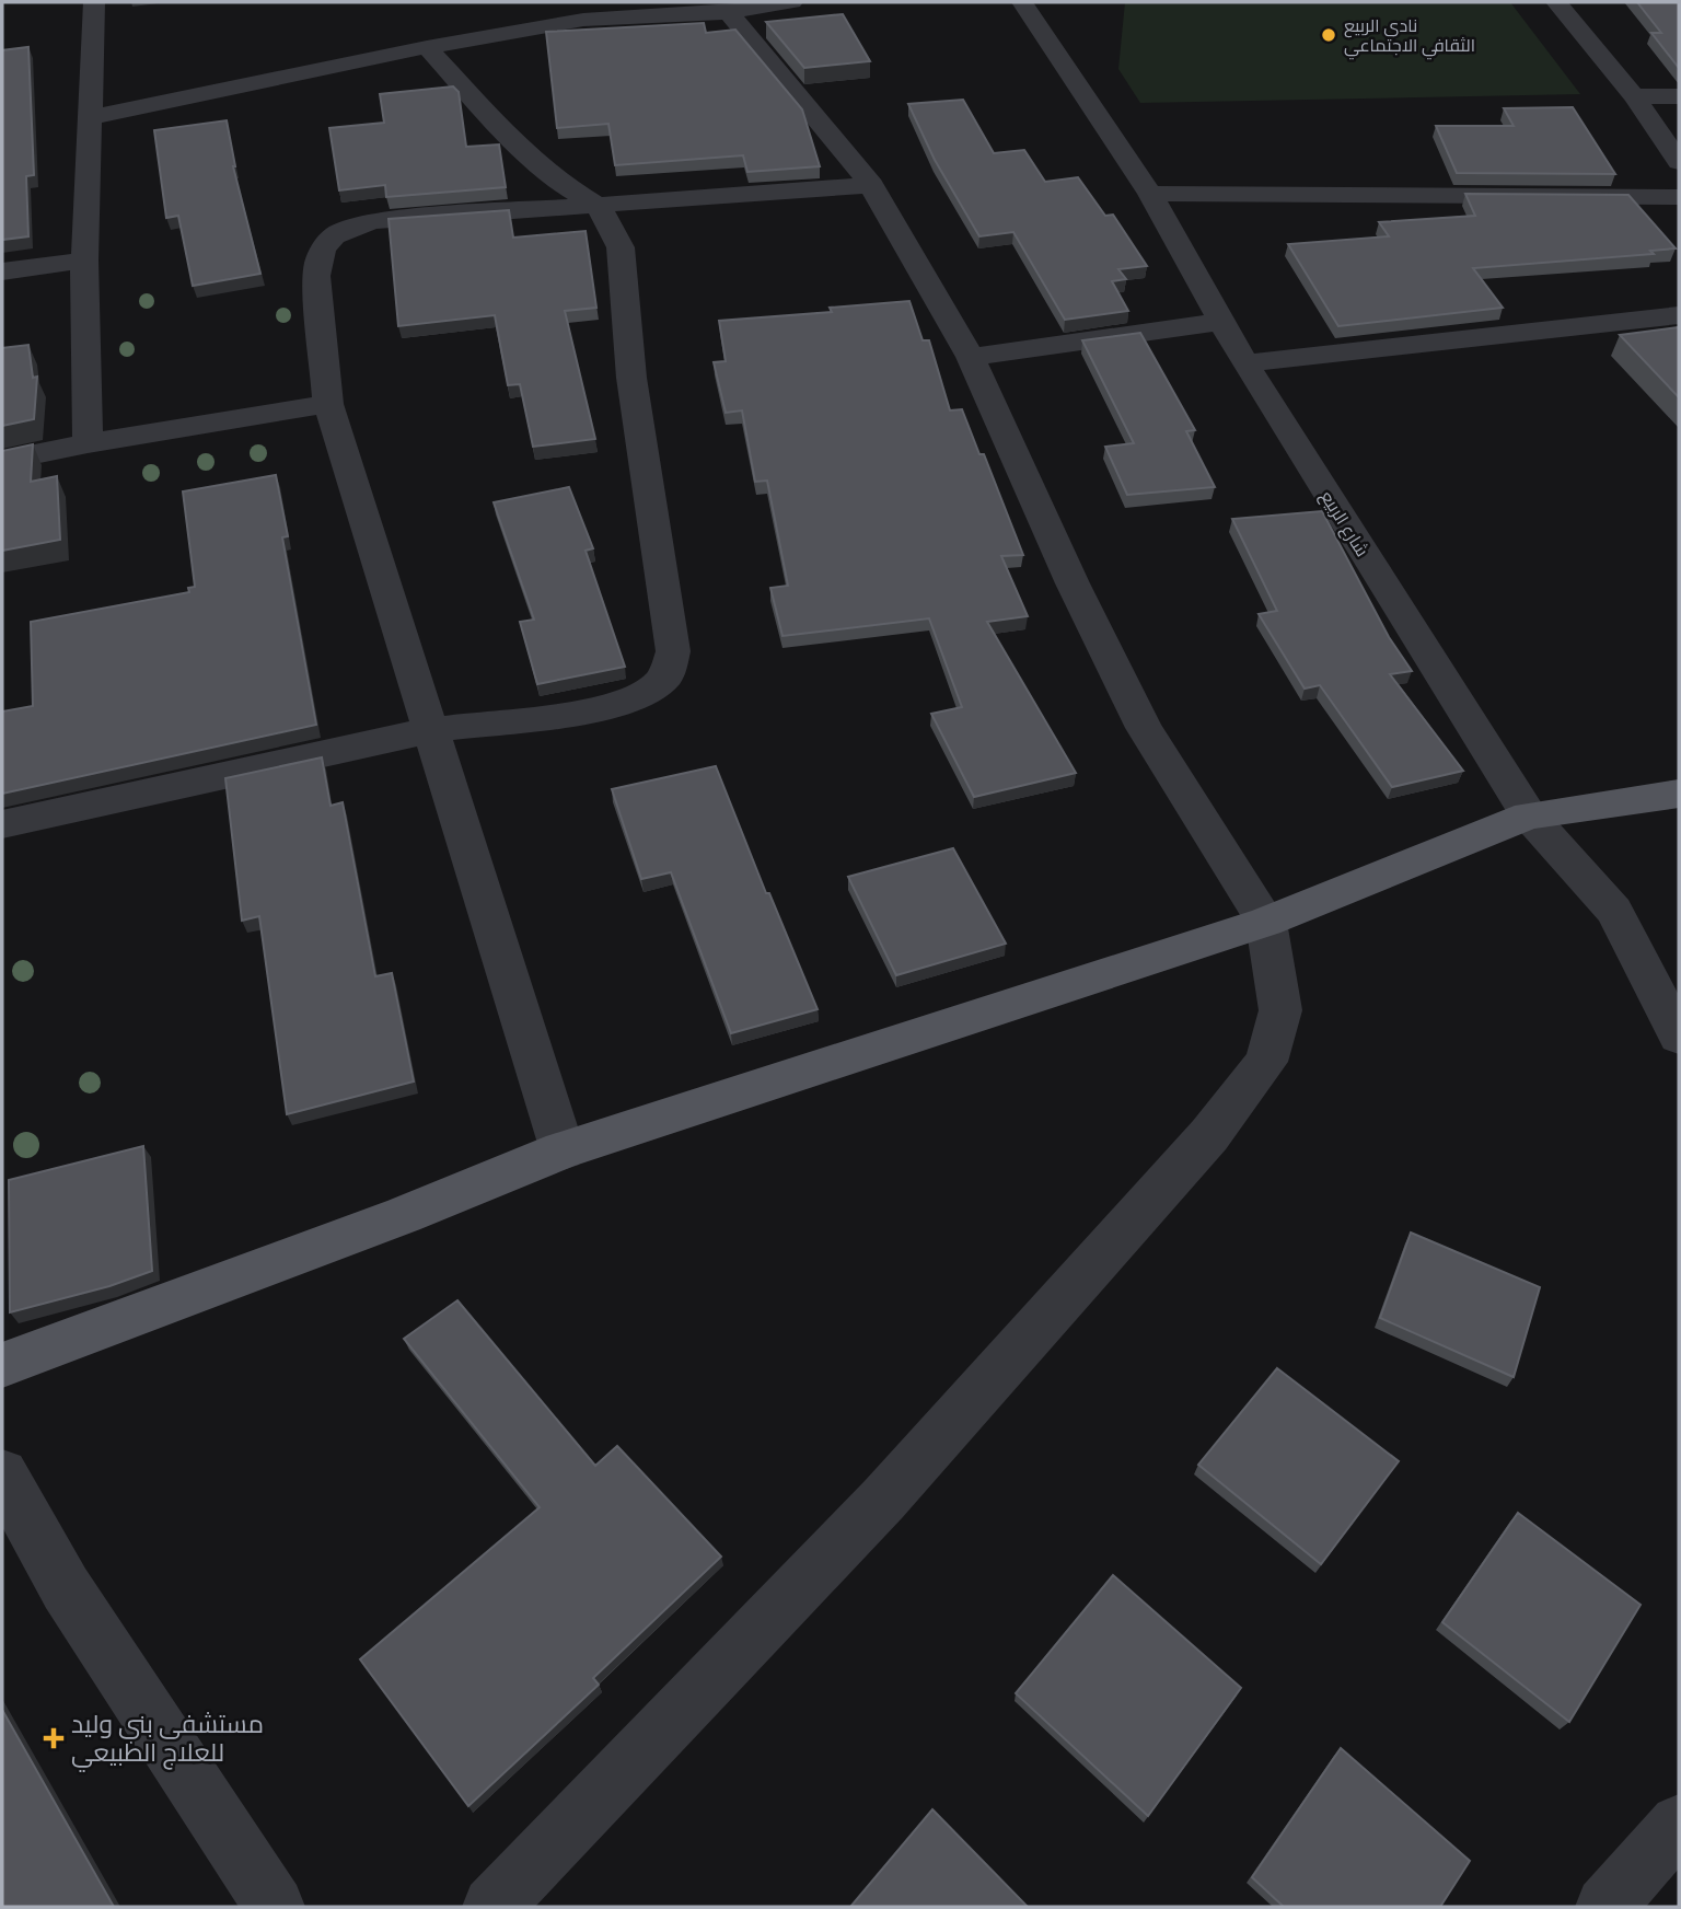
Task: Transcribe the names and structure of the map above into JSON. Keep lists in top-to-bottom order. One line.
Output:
{"streets":{"street":["شارع الربيع"]},"places":{"other":["نادي الربيع الثقافي الاجتماعي"],"health":["مستشفى بني وليد للعلاج الطبيعي"]}}
